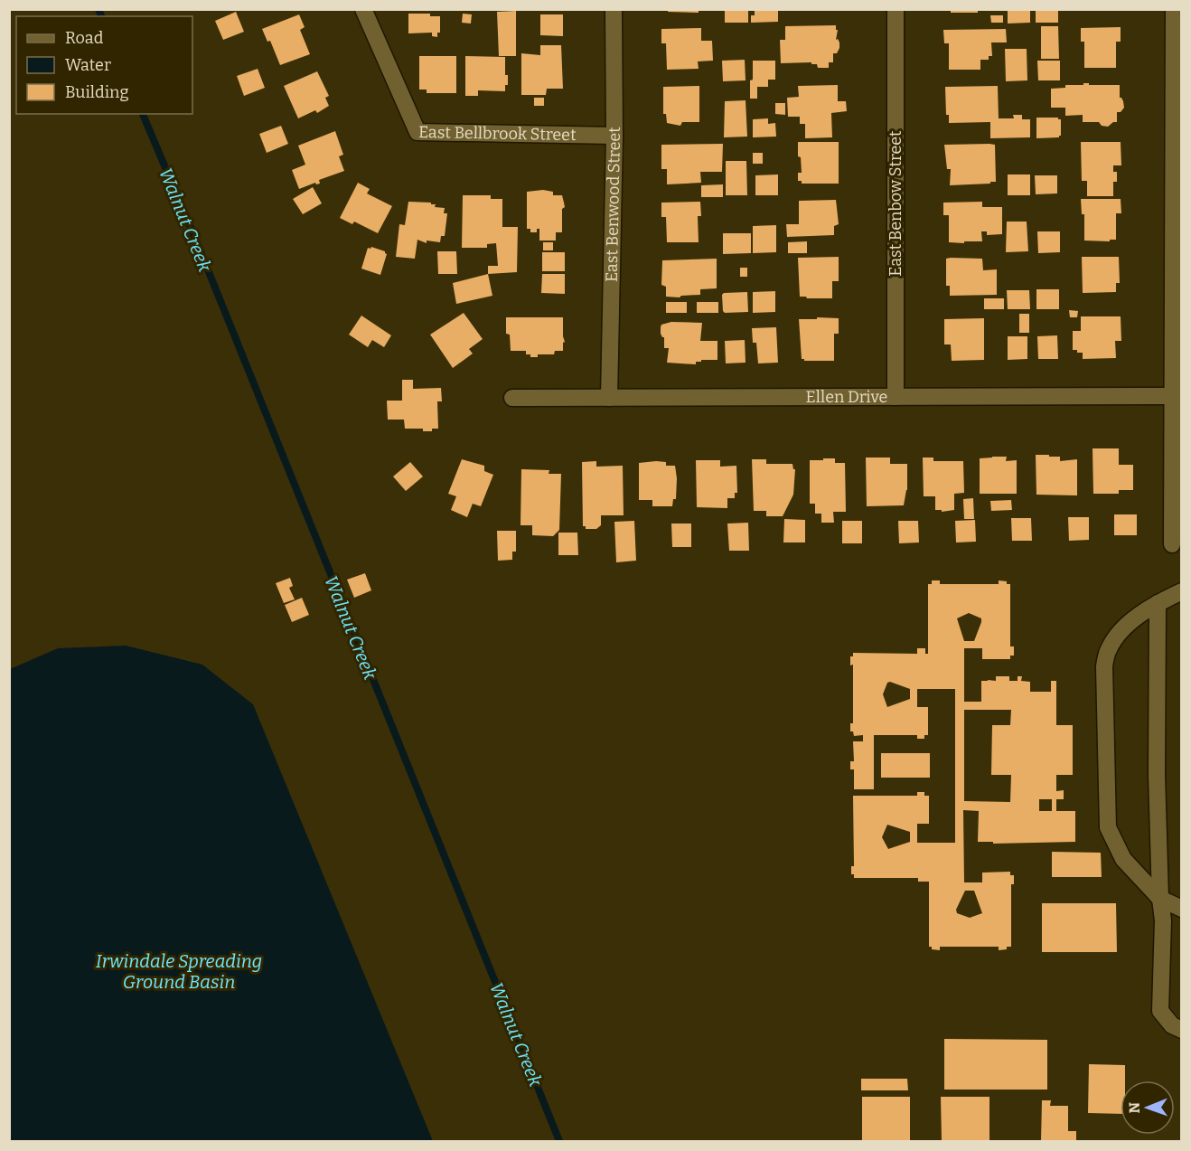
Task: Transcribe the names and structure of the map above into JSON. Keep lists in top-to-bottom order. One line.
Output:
{"streets":{"street":["East Bellbrook Street","East Benwood Street","East Benbow Street","Ellen Drive"]},"crossings":[["East Bellbrook Street","East Benwood Street"],["East Benwood Street","Ellen Drive"],["East Benbow Street","Ellen Drive"]],"water":["Walnut Creek","Irwindale Spreading Ground Basin"],"legend":["Road","Water","Building"],"north":"left"}
